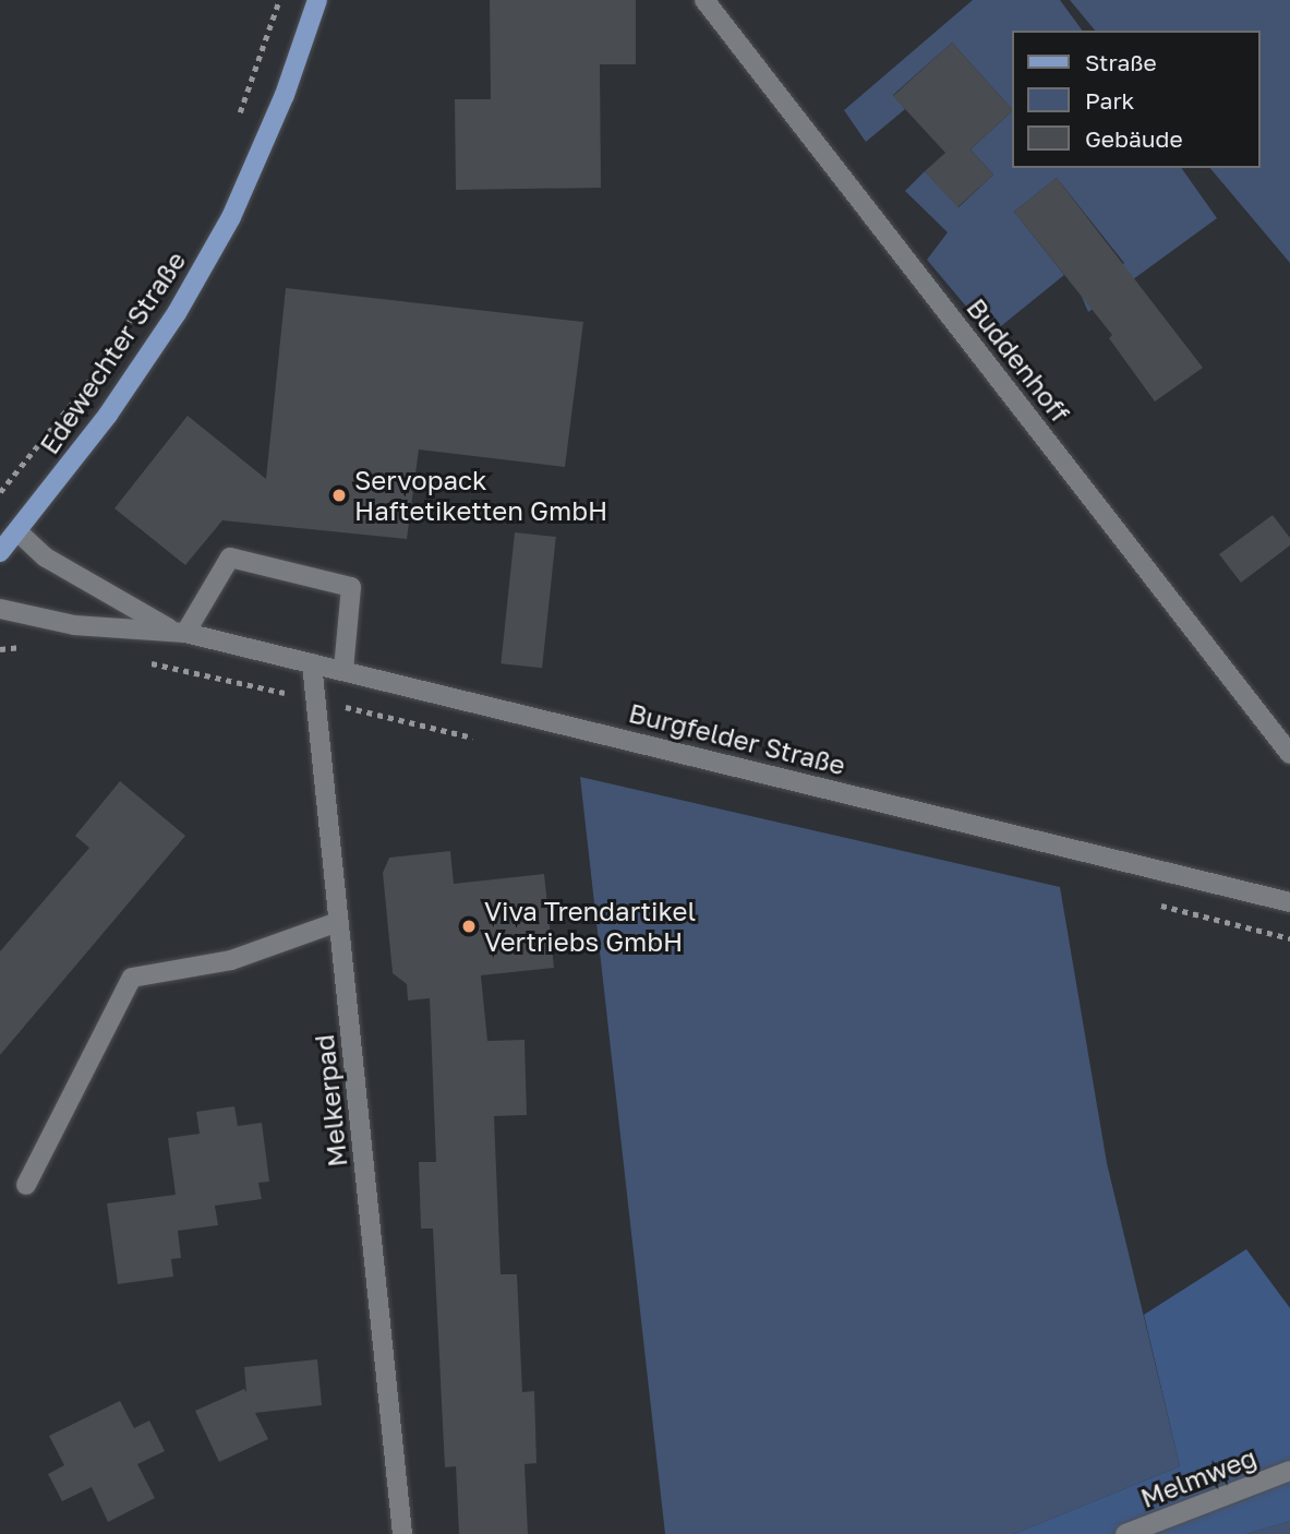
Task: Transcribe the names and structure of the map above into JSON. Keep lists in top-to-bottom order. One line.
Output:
{"streets":{"main road":["Edewechter Straße"],"street":["Buddenhoff","Burgfelder Straße","Melkerpad","Melmweg"]},"crossings":[["Edewechter Straße","Burgfelder Straße"],["Burgfelder Straße","Melkerpad"]],"places":["Servopack Haftetiketten GmbH","Viva Trendartikel Vertriebs GmbH"],"legend":["Straße","Park","Gebäude"]}
